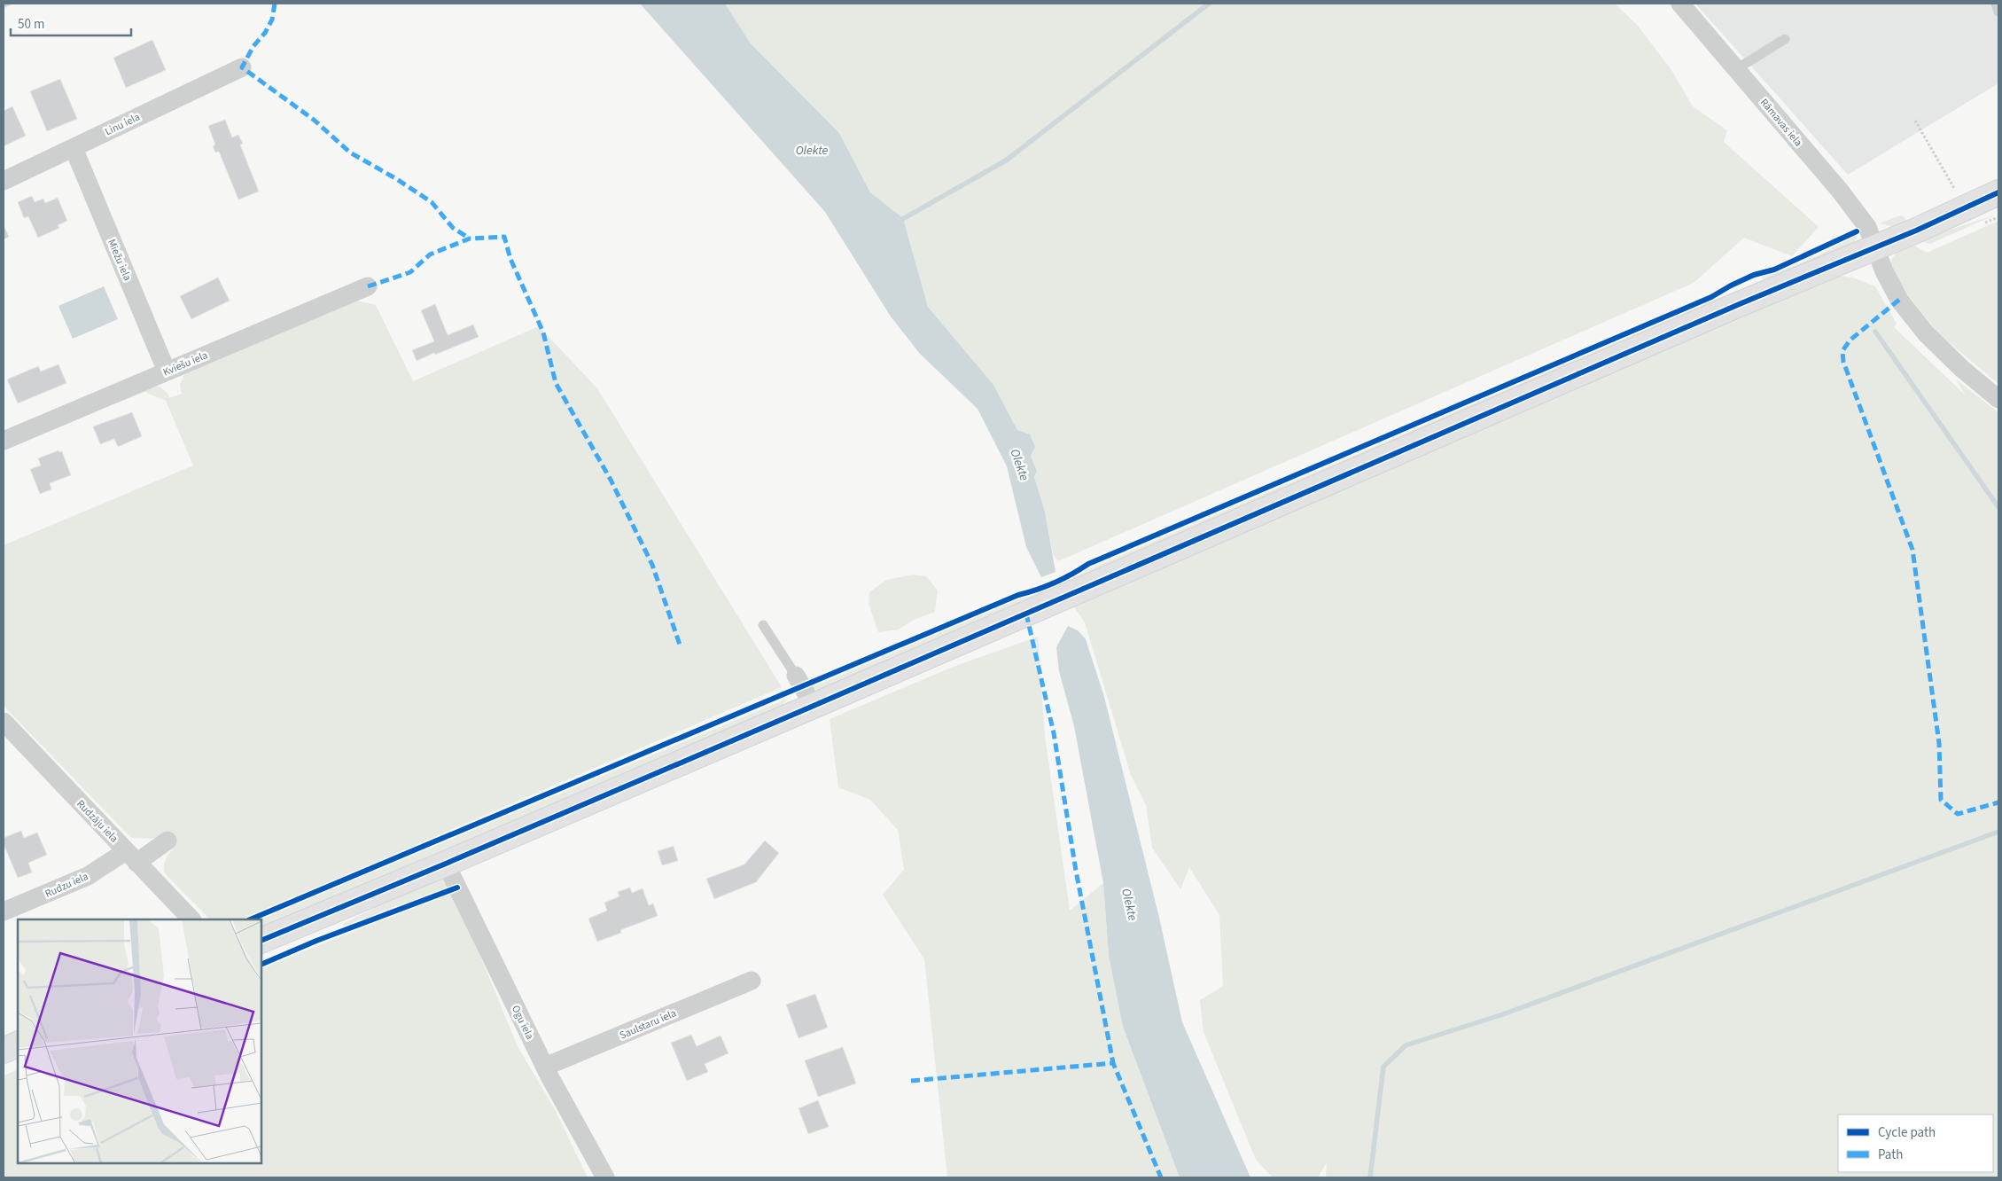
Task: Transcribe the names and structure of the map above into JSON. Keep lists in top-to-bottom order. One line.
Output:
{"streets":{"street":["Rāmavas iela","Linu iela","Miežu iela","Kviešu iela","Rudzāju iela","Rudzu iela","Ogu iela","Saulstaru iela"]},"crossings":[["Linu iela","Miežu iela"],["Miežu iela","Kviešu iela"],["Rudzāju iela","Rudzu iela"],["Ogu iela","Saulstaru iela"]],"water":["Olekte"],"legend":["Cycle path","Path"],"scale_bar":"50 m"}
